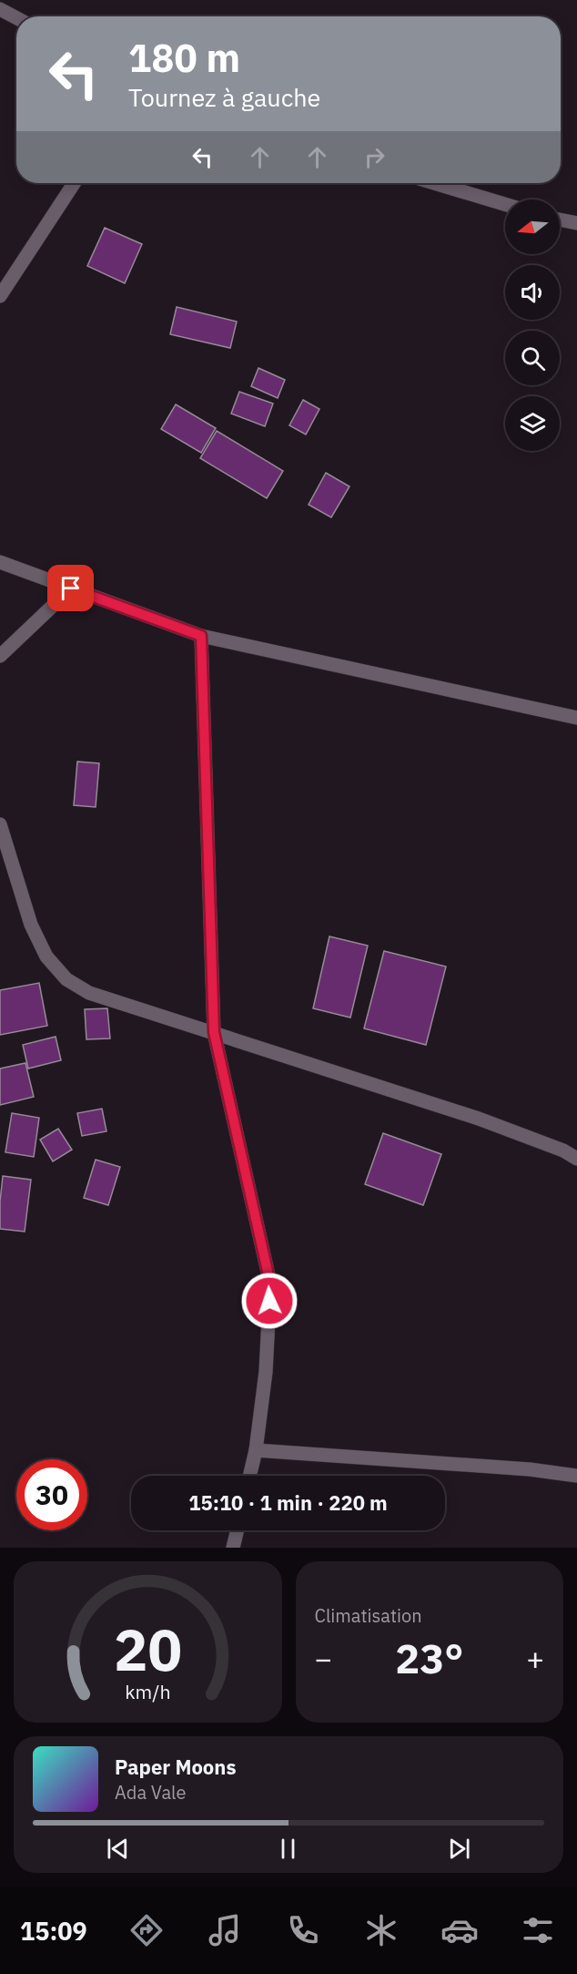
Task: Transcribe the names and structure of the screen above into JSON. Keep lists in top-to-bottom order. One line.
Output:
{"north":"left","page":{"turn":["180 m","Tournez à gauche"],"limit":"30","trip":"15:10 · 1 min · 220 m","tile":"Climatisation","heat":["−","23°","+"],"song":["Paper Moons","Ada Vale"],"tabs":"15:09","gauge":["20","km/h"]}}
